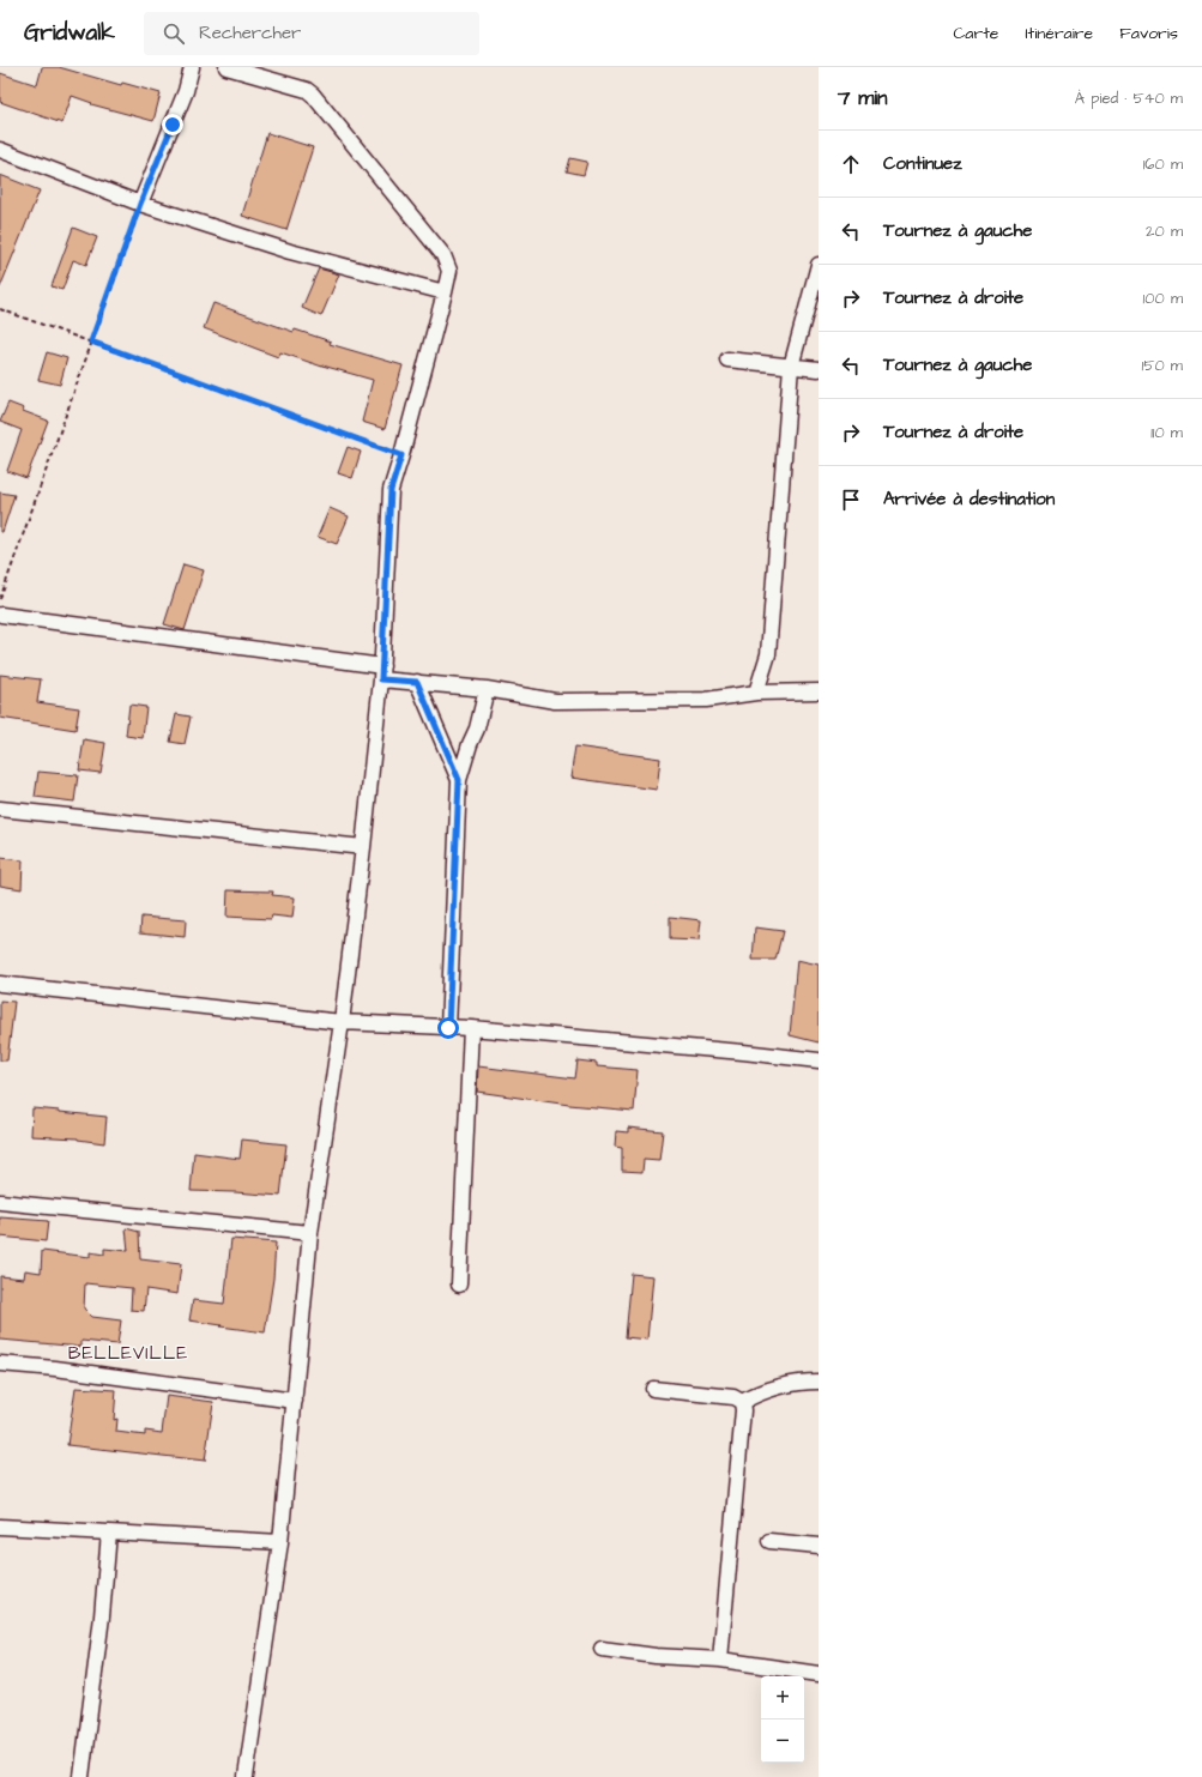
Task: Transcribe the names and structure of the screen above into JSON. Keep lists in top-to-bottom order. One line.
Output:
{"districts":["BELLEVILLE"],"page":{"header":"Gridwalk","search":"Rechercher","nav":["Carte","Itinéraire","Favoris"],"heading":["7 min","À pied · 540 m"],"list":[["Continuez","160 m"],["Tournez à gauche","20 m"],["Tournez à droite","100 m"],["Tournez à gauche","150 m"],["Tournez à droite","110 m"],"Arrivée à destination"],"map_buttons":["+","−"]}}
